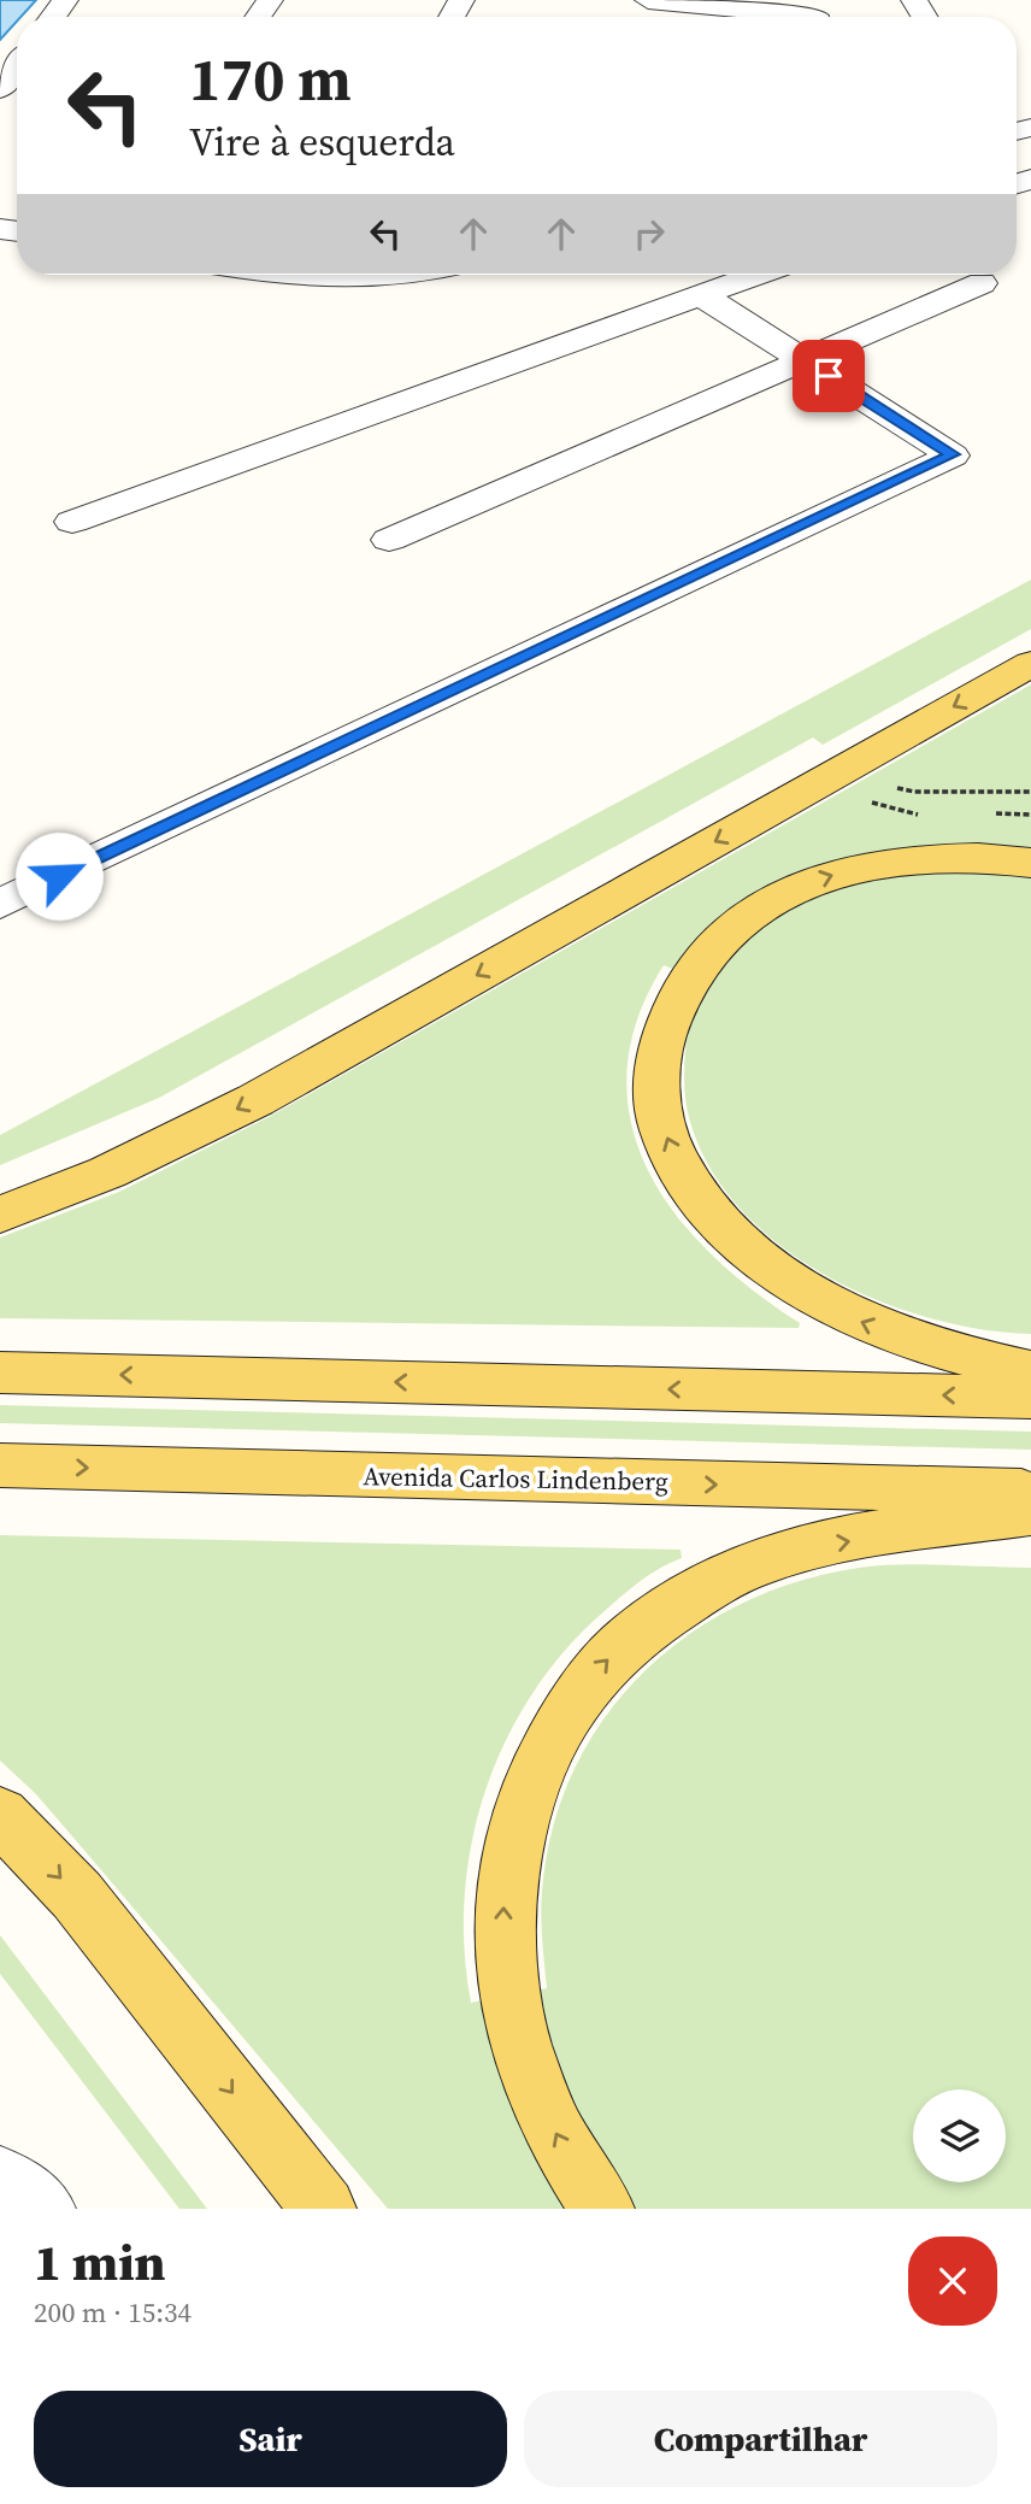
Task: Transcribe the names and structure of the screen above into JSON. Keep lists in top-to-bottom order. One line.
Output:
{"streets":{"main road":["Avenida Carlos Lindenberg"]},"page":{"turn":["170 m","Vire à esquerda"],"heading":["1 min","200 m · 15:34"],"buttons":["Sair","Compartilhar"]}}
